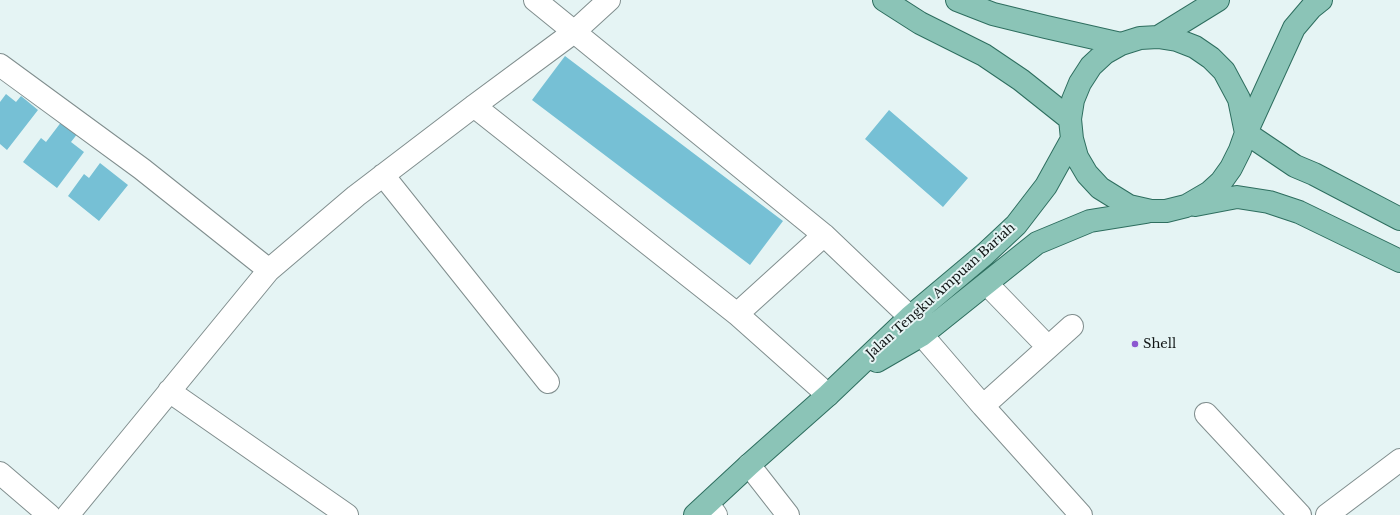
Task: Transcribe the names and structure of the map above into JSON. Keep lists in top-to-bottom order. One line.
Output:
{"streets":{"main road":["Jalan Tengku Ampuan Bariah"]},"places":["Shell"]}
